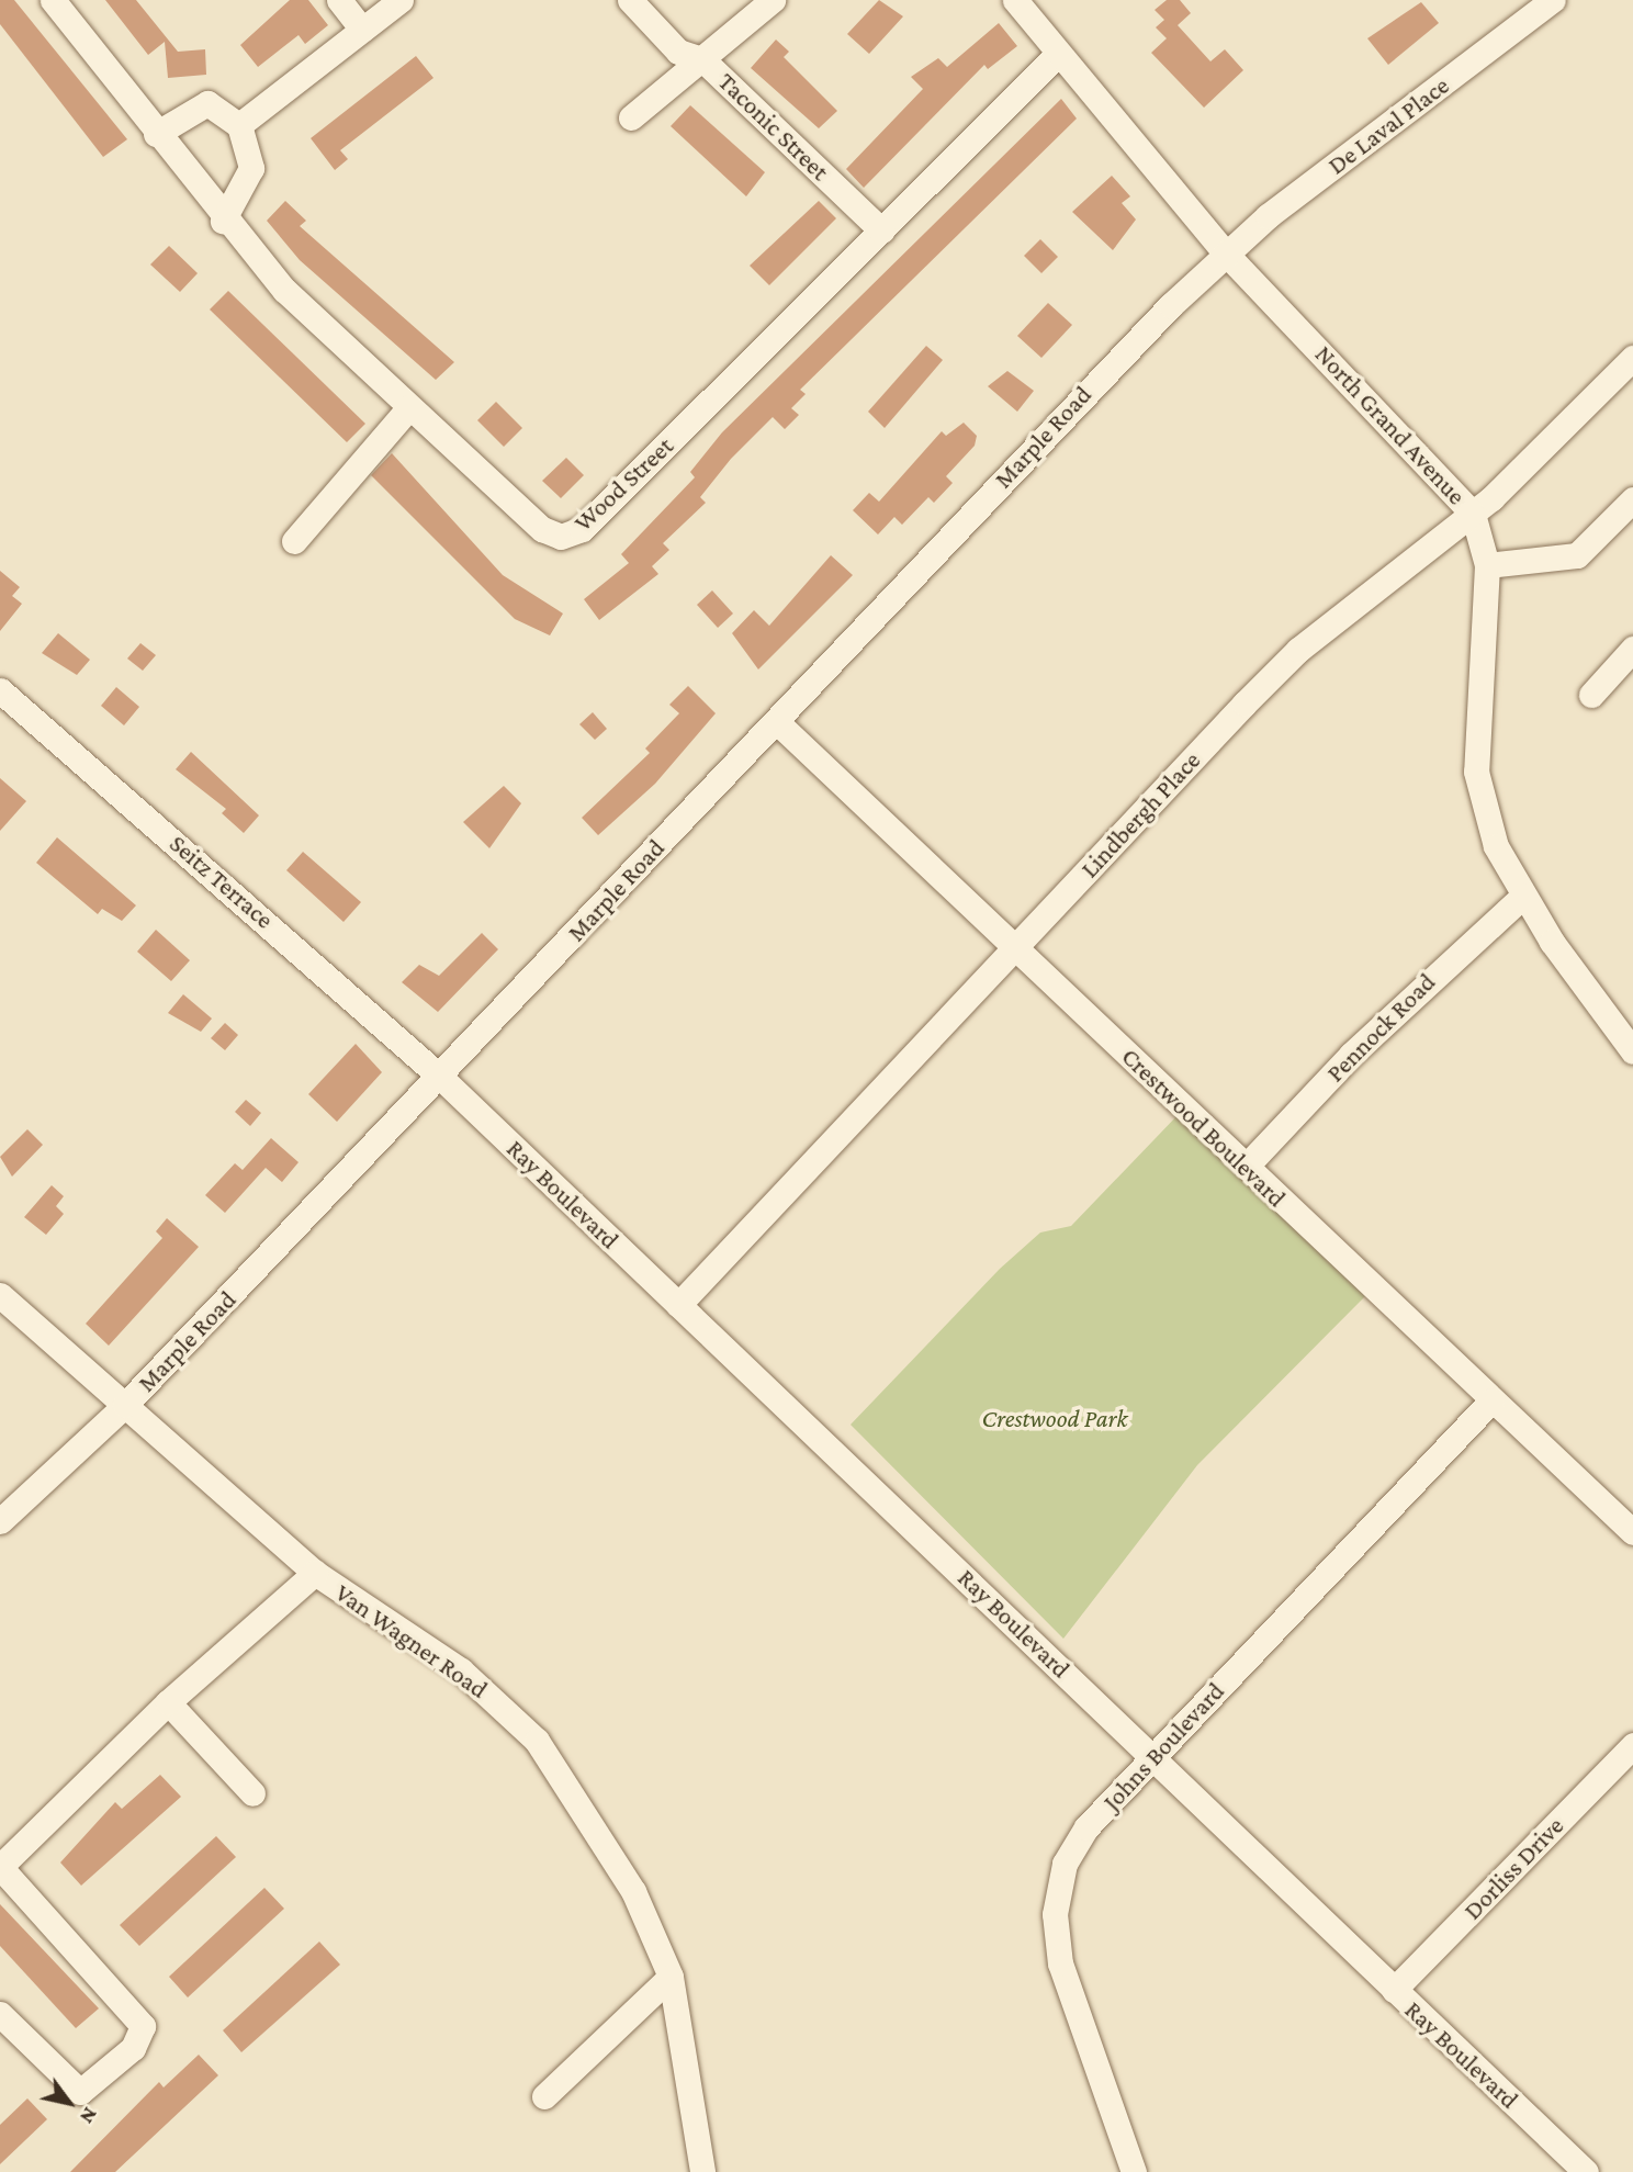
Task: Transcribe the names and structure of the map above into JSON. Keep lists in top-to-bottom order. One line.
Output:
{"streets":{"street":["De Laval Place","Taconic Street","North Grand Avenue","Marple Road","Wood Street","Lindbergh Place","Seitz Terrace","Pennock Road","Crestwood Boulevard","Ray Boulevard","Van Wagner Road","Johns Boulevard","Dorliss Drive"]},"crossings":[["De Laval Place","North Grand Avenue"],["De Laval Place","Marple Road"],["Taconic Street","Wood Street"],["North Grand Avenue","Marple Road"],["North Grand Avenue","Wood Street"],["North Grand Avenue","Lindbergh Place"],["North Grand Avenue","Pennock Road"],["Marple Road","Seitz Terrace"],["Marple Road","Crestwood Boulevard"],["Marple Road","Ray Boulevard"],["Marple Road","Van Wagner Road"],["Lindbergh Place","Crestwood Boulevard"],["Lindbergh Place","Ray Boulevard"],["Seitz Terrace","Ray Boulevard"],["Pennock Road","Crestwood Boulevard"],["Crestwood Boulevard","Johns Boulevard"],["Ray Boulevard","Johns Boulevard"],["Ray Boulevard","Dorliss Drive"]],"parks":["Crestwood Park"],"north":"bottom right"}
